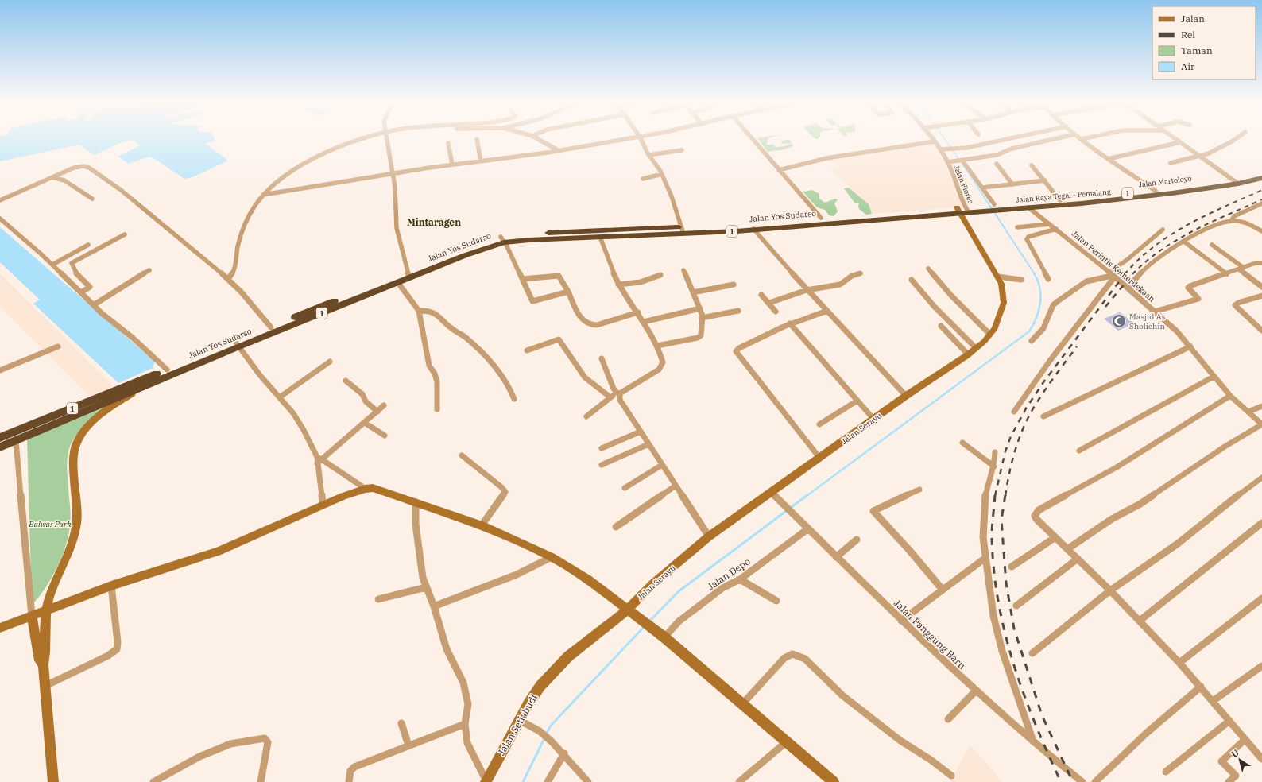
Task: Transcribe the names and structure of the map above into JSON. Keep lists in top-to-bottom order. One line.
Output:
{"streets":{"highway":["Jalan Martoloyo","1","Jalan Raya Tegal - Pemalang","Jalan Yos Sudarso"],"street":["Jalan Flores","Jalan Perintis Kemerdekaan","Jalan Serayu","Jalan Depo","Jalan Panggung Baru","Jalan Setiabudi"]},"crossings":[["Jalan Martoloyo","Jalan Raya Tegal - Pemalang"],["Jalan Martoloyo","Jalan Perintis Kemerdekaan"],["Jalan Flores","Jalan Raya Tegal - Pemalang"],["Jalan Flores","Jalan Yos Sudarso"],["Jalan Flores","Jalan Serayu"],["Jalan Raya Tegal - Pemalang","Jalan Yos Sudarso"],["Jalan Raya Tegal - Pemalang","Jalan Perintis Kemerdekaan"],["Jalan Raya Tegal - Pemalang","Jalan Serayu"],["Jalan Yos Sudarso","Jalan Serayu"],["Jalan Serayu","Jalan Panggung Baru"],["Jalan Serayu","Jalan Setiabudi"],["Jalan Depo","Jalan Panggung Baru"]],"districts":["Mintaragen"],"parks":["Balwas Park"],"places":{"mosque":["Masjid As Sholichin"]},"legend":["Jalan","Rel","Taman","Air"],"north":"top left"}
